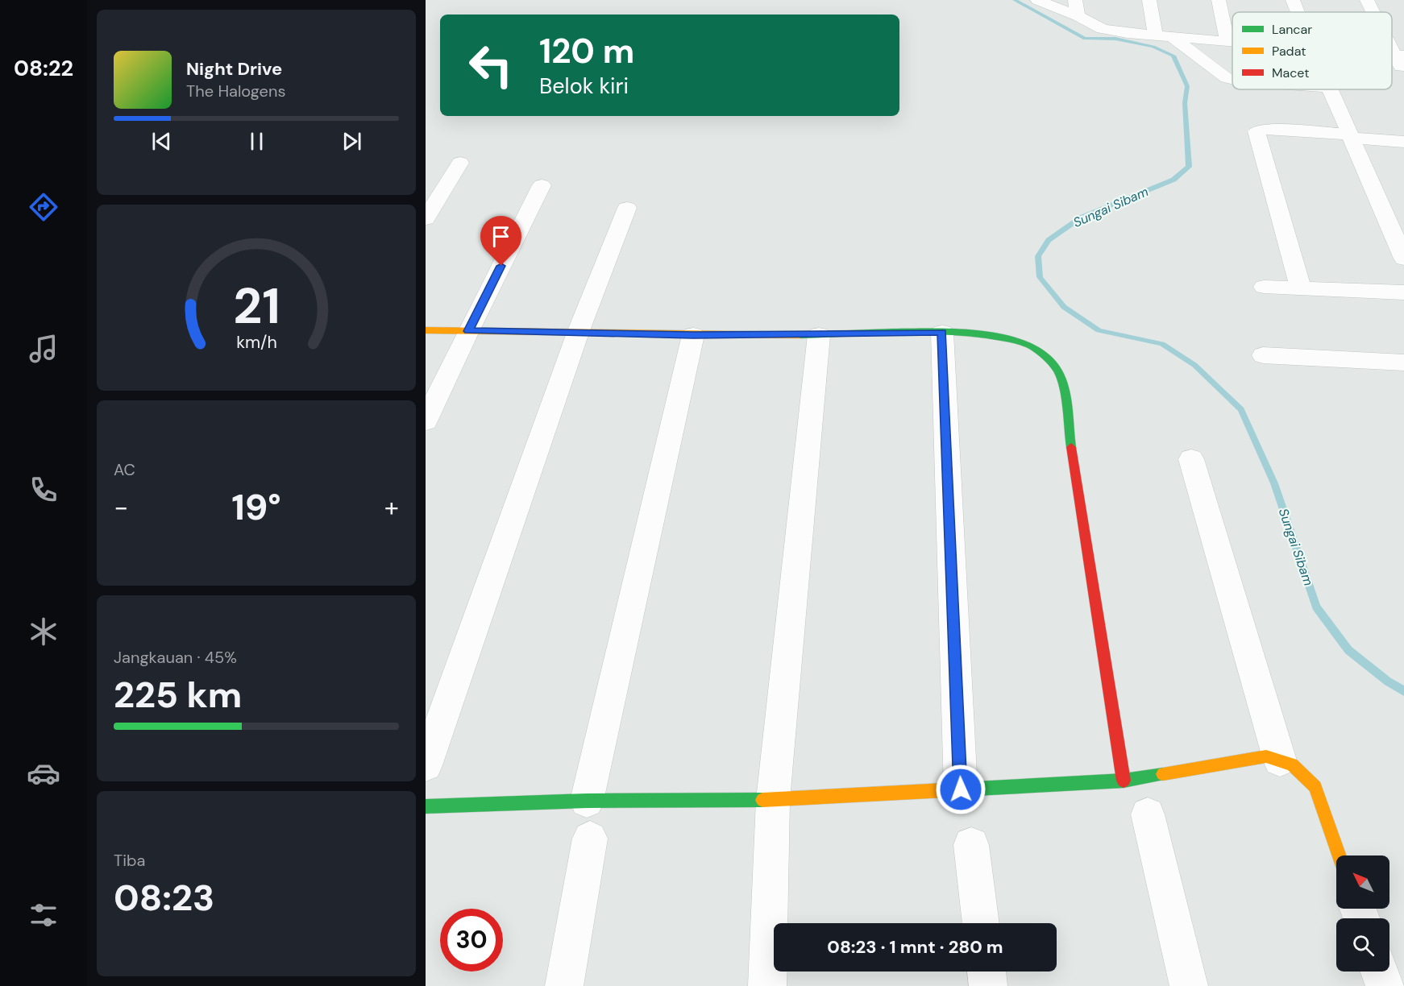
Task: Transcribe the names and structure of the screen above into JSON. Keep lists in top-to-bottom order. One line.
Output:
{"water":["Sungai Sibam"],"legend":["Lancar","Padat","Macet"],"north":"top left","page":{"tabs":"08:22","turn":["120 m","Belok kiri"],"song":["Night Drive","The Halogens"],"tile":["AC",["Jangkauan · 45%","225 km"],["Tiba","08:23"]],"heat":["−","19°","+"],"limit":"30","trip":"08:23 · 1 mnt · 280 m","gauge":["21","km/h"]}}
